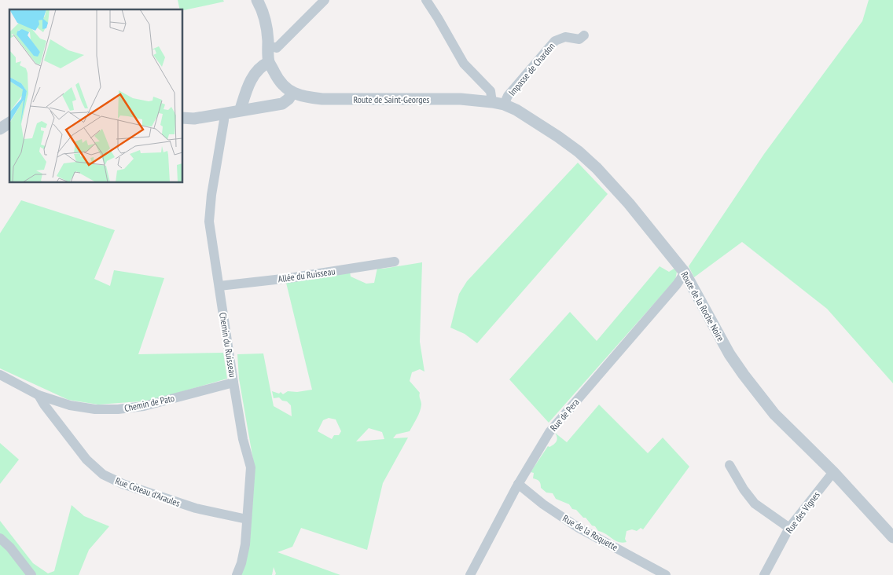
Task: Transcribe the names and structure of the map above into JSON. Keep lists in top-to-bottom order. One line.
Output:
{"streets":{"street":["Impasse de Chardon","Route de Saint-Georges","Allée du Ruisseau","Route de la Roche Noire","Chemin du Ruisseau","Chemin de Pato","Rue de Pera","Rue Coteau d'Araules","Rue des Vignes","Rue de la Roquette"]},"crossings":[["Impasse de Chardon","Route de la Roche Noire"],["Route de Saint-Georges","Route de la Roche Noire"],["Allée du Ruisseau","Chemin du Ruisseau"],["Route de la Roche Noire","Rue de Pera"],["Route de la Roche Noire","Rue des Vignes"],["Chemin du Ruisseau","Chemin de Pato"],["Chemin du Ruisseau","Rue Coteau d'Araules"],["Chemin de Pato","Rue Coteau d'Araules"],["Rue de Pera","Rue de la Roquette"]]}
